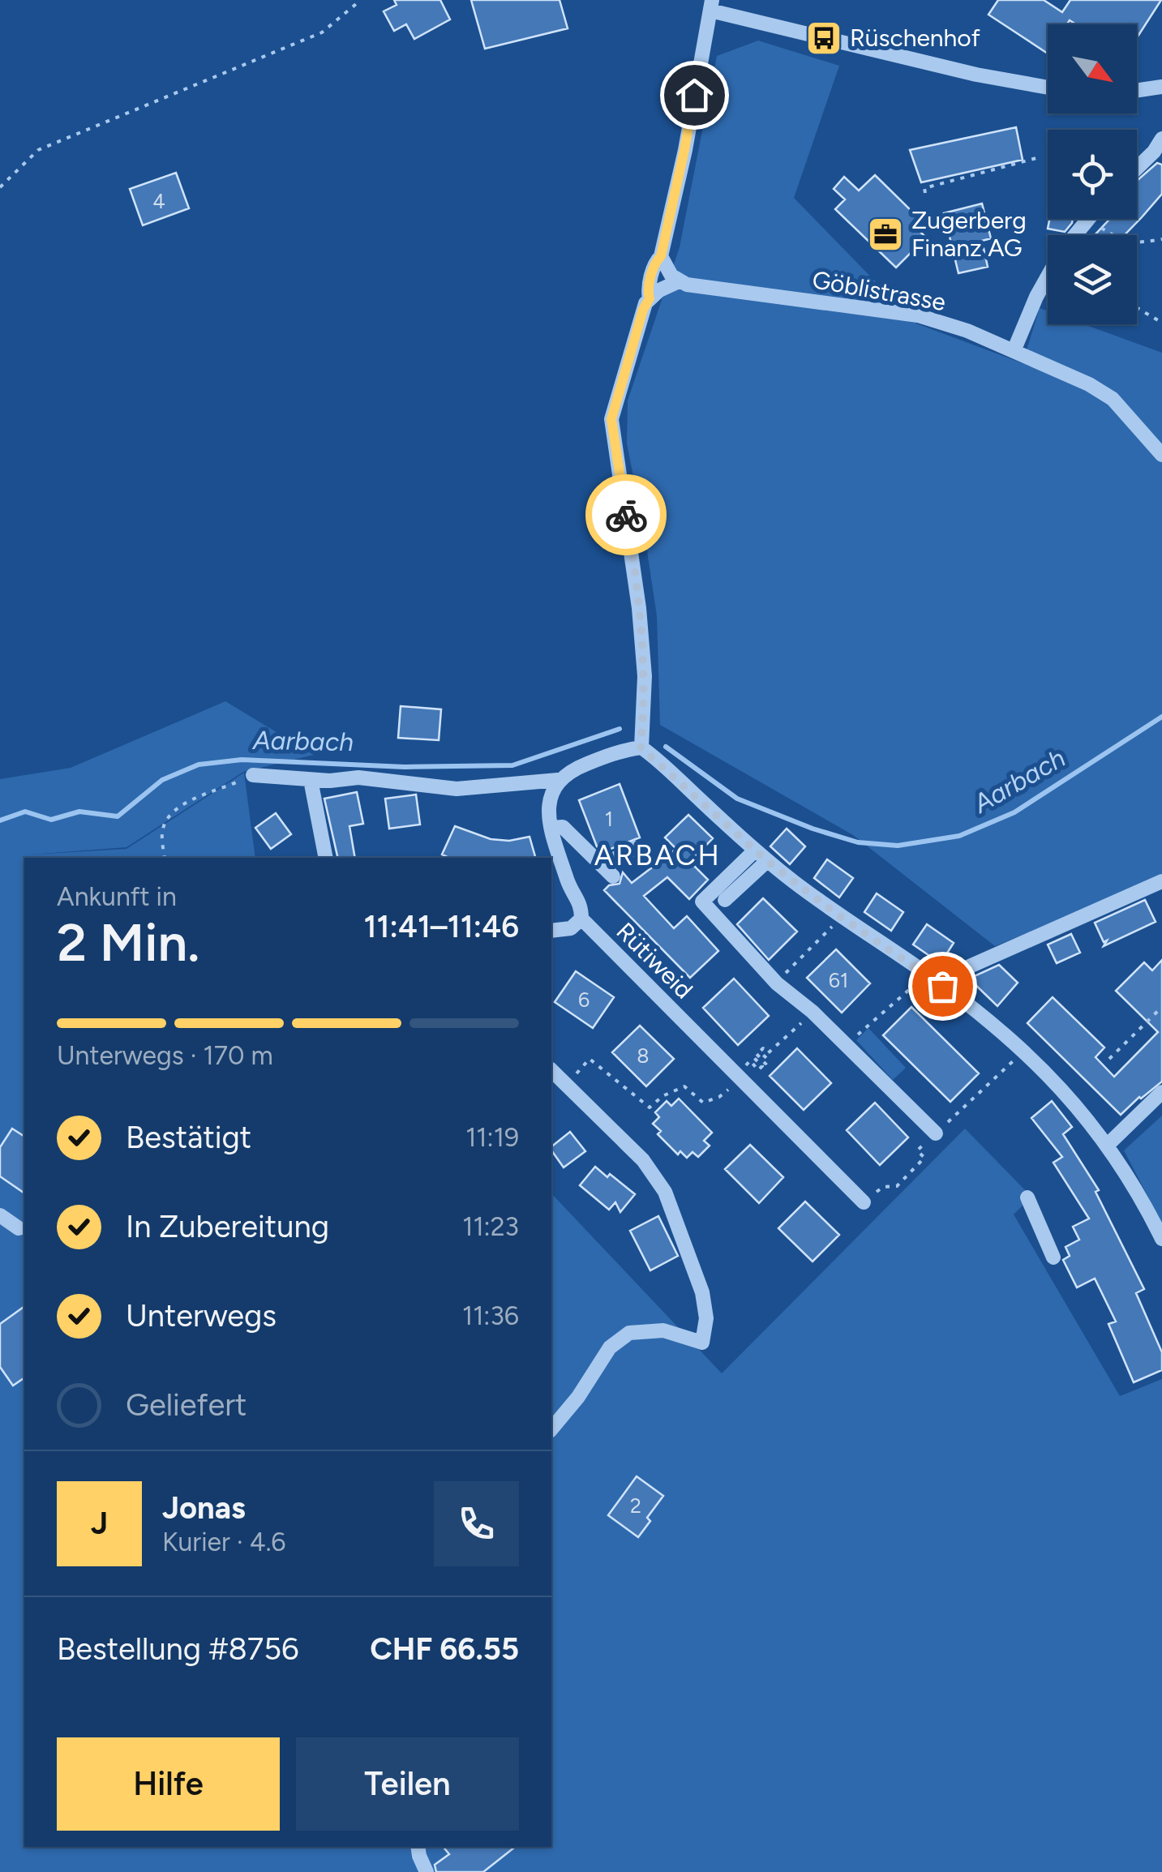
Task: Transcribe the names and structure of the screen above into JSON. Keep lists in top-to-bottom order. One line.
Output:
{"streets":{"street":["Göblistrasse","Rütiweid"]},"districts":["ARBACH"],"water":["Aarbach"],"places":{"bus stop":["Rüschenhof"],"office":["Zugerberg Finanz AG"]},"house_numbers":["4","1","61","6","8","2"],"north":"bottom right","page":{"heading":["2 Min.","Ankunft in","11:41–11:46"],"panel":["Jonas","Kurier · 4.6","Bestellung #8756","CHF 66.55"],"bar":"Unterwegs · 170 m","list":[["Bestätigt","11:19"],["In Zubereitung","11:23"],["Unterwegs","11:36"],"Geliefert"],"round":"J","buttons":["Hilfe","Teilen"]}}
